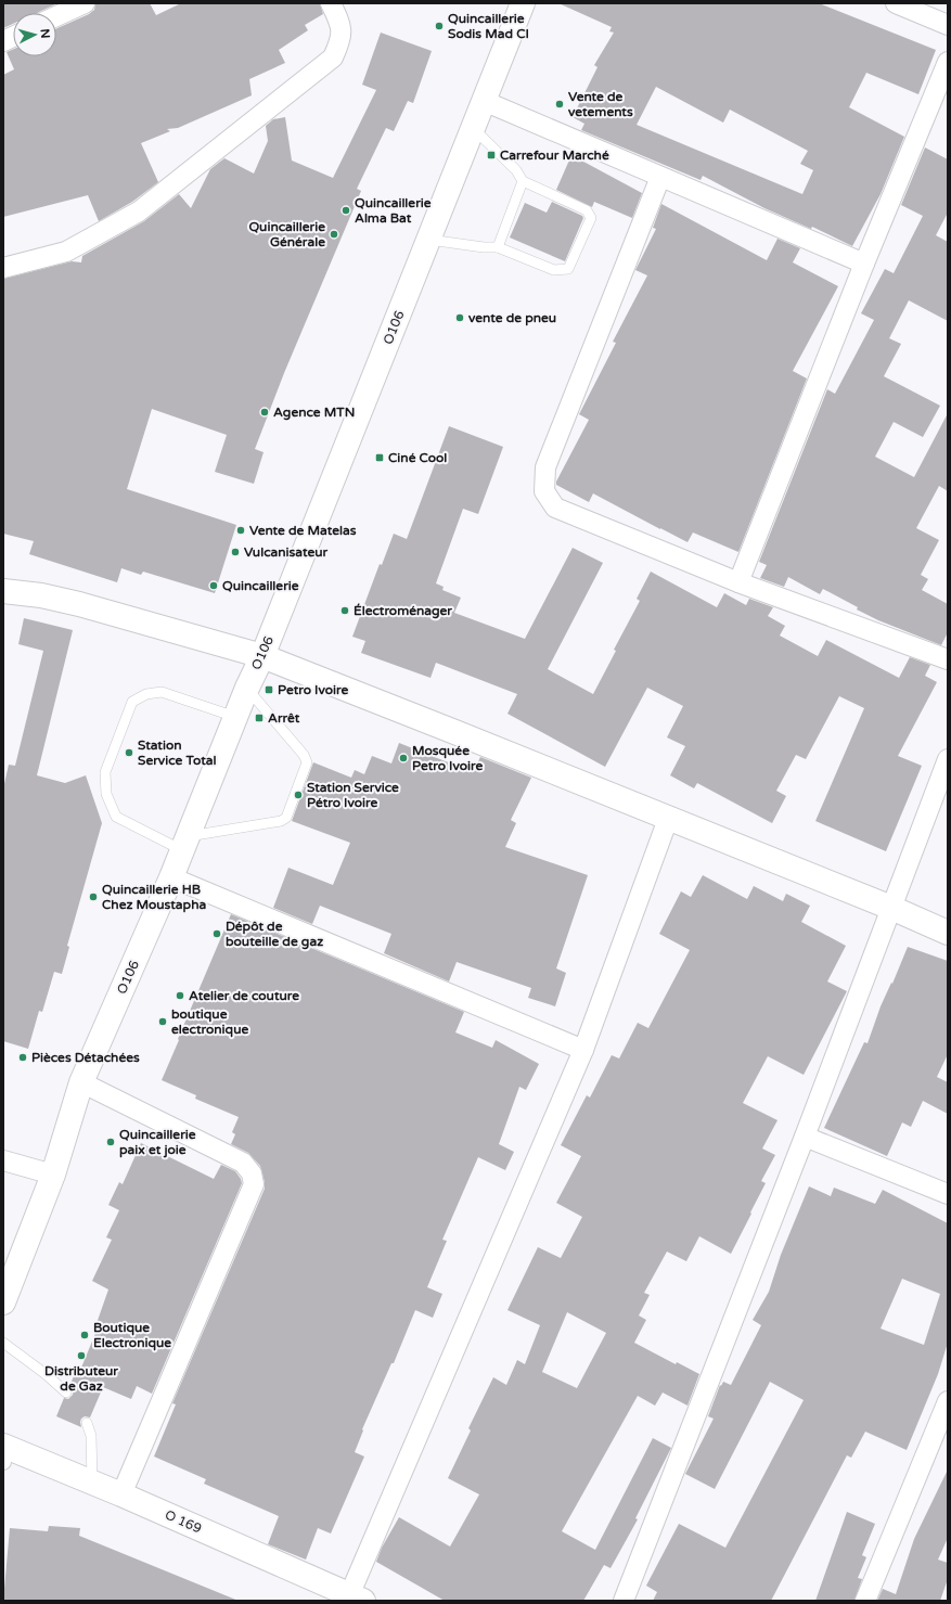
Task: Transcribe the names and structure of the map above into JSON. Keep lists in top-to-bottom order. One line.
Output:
{"streets":{"main road":["O106","O 169"]},"places":{"other":["Quincaillerie Sodis Mad CI","Vente de vetements","Quincaillerie Alma Bat","Quincaillerie Générale","vente de pneu","Agence MTN","Vente de Matelas","Vulcanisateur","Quincaillerie","Électroménager","Station Service Total","Mosquée Petro Ivoire","Station Service Pétro Ivoire","Quincaillerie HB Chez Moustapha","Dépôt de bouteille de gaz","Atelier de couture","boutique electronique","Pièces Détachées","Quincaillerie paix et joie","Boutique Electronique","Distributeur de Gaz"],"transit":["Carrefour Marché","Ciné Cool","Petro Ivoire","Arrêt"]},"north":"right"}
